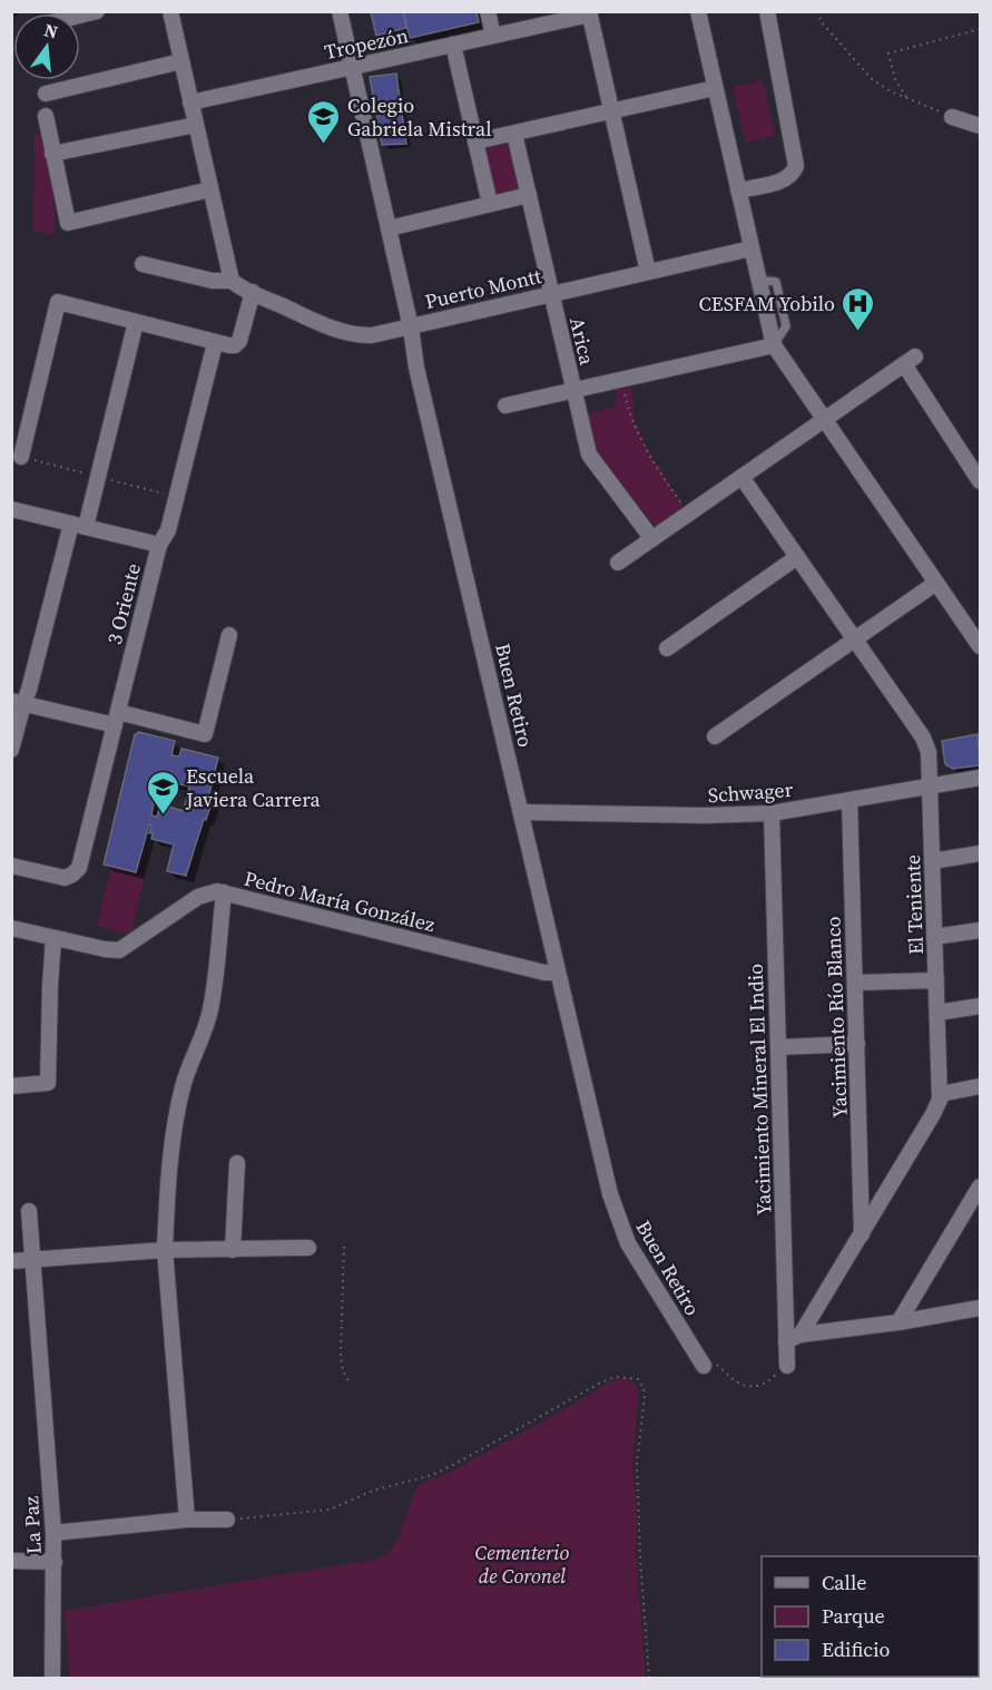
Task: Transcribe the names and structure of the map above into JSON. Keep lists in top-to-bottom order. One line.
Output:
{"streets":{"street":["Tropezón","Puerto Montt","Arica","3 Oriente","Buen Retiro","Schwager","Pedro María González","El Teniente","Yacimiento Río Blanco","Yacimiento Mineral El Indio","La Paz"]},"crossings":[["Tropezón","Buen Retiro"],["Puerto Montt","Arica"],["Puerto Montt","Buen Retiro"],["Buen Retiro","Schwager"],["Buen Retiro","Pedro María González"],["Schwager","El Teniente"],["Schwager","Yacimiento Río Blanco"],["Schwager","Yacimiento Mineral El Indio"],["El Teniente","Yacimiento Río Blanco"]],"parks":["Cementerio de Coronel"],"places":{"school or university":["Colegio Gabriela Mistral","Escuela Javiera Carrera"],"hospital":["CESFAM Yobilo"]},"legend":["Calle","Parque","Edificio"],"north":"top"}
